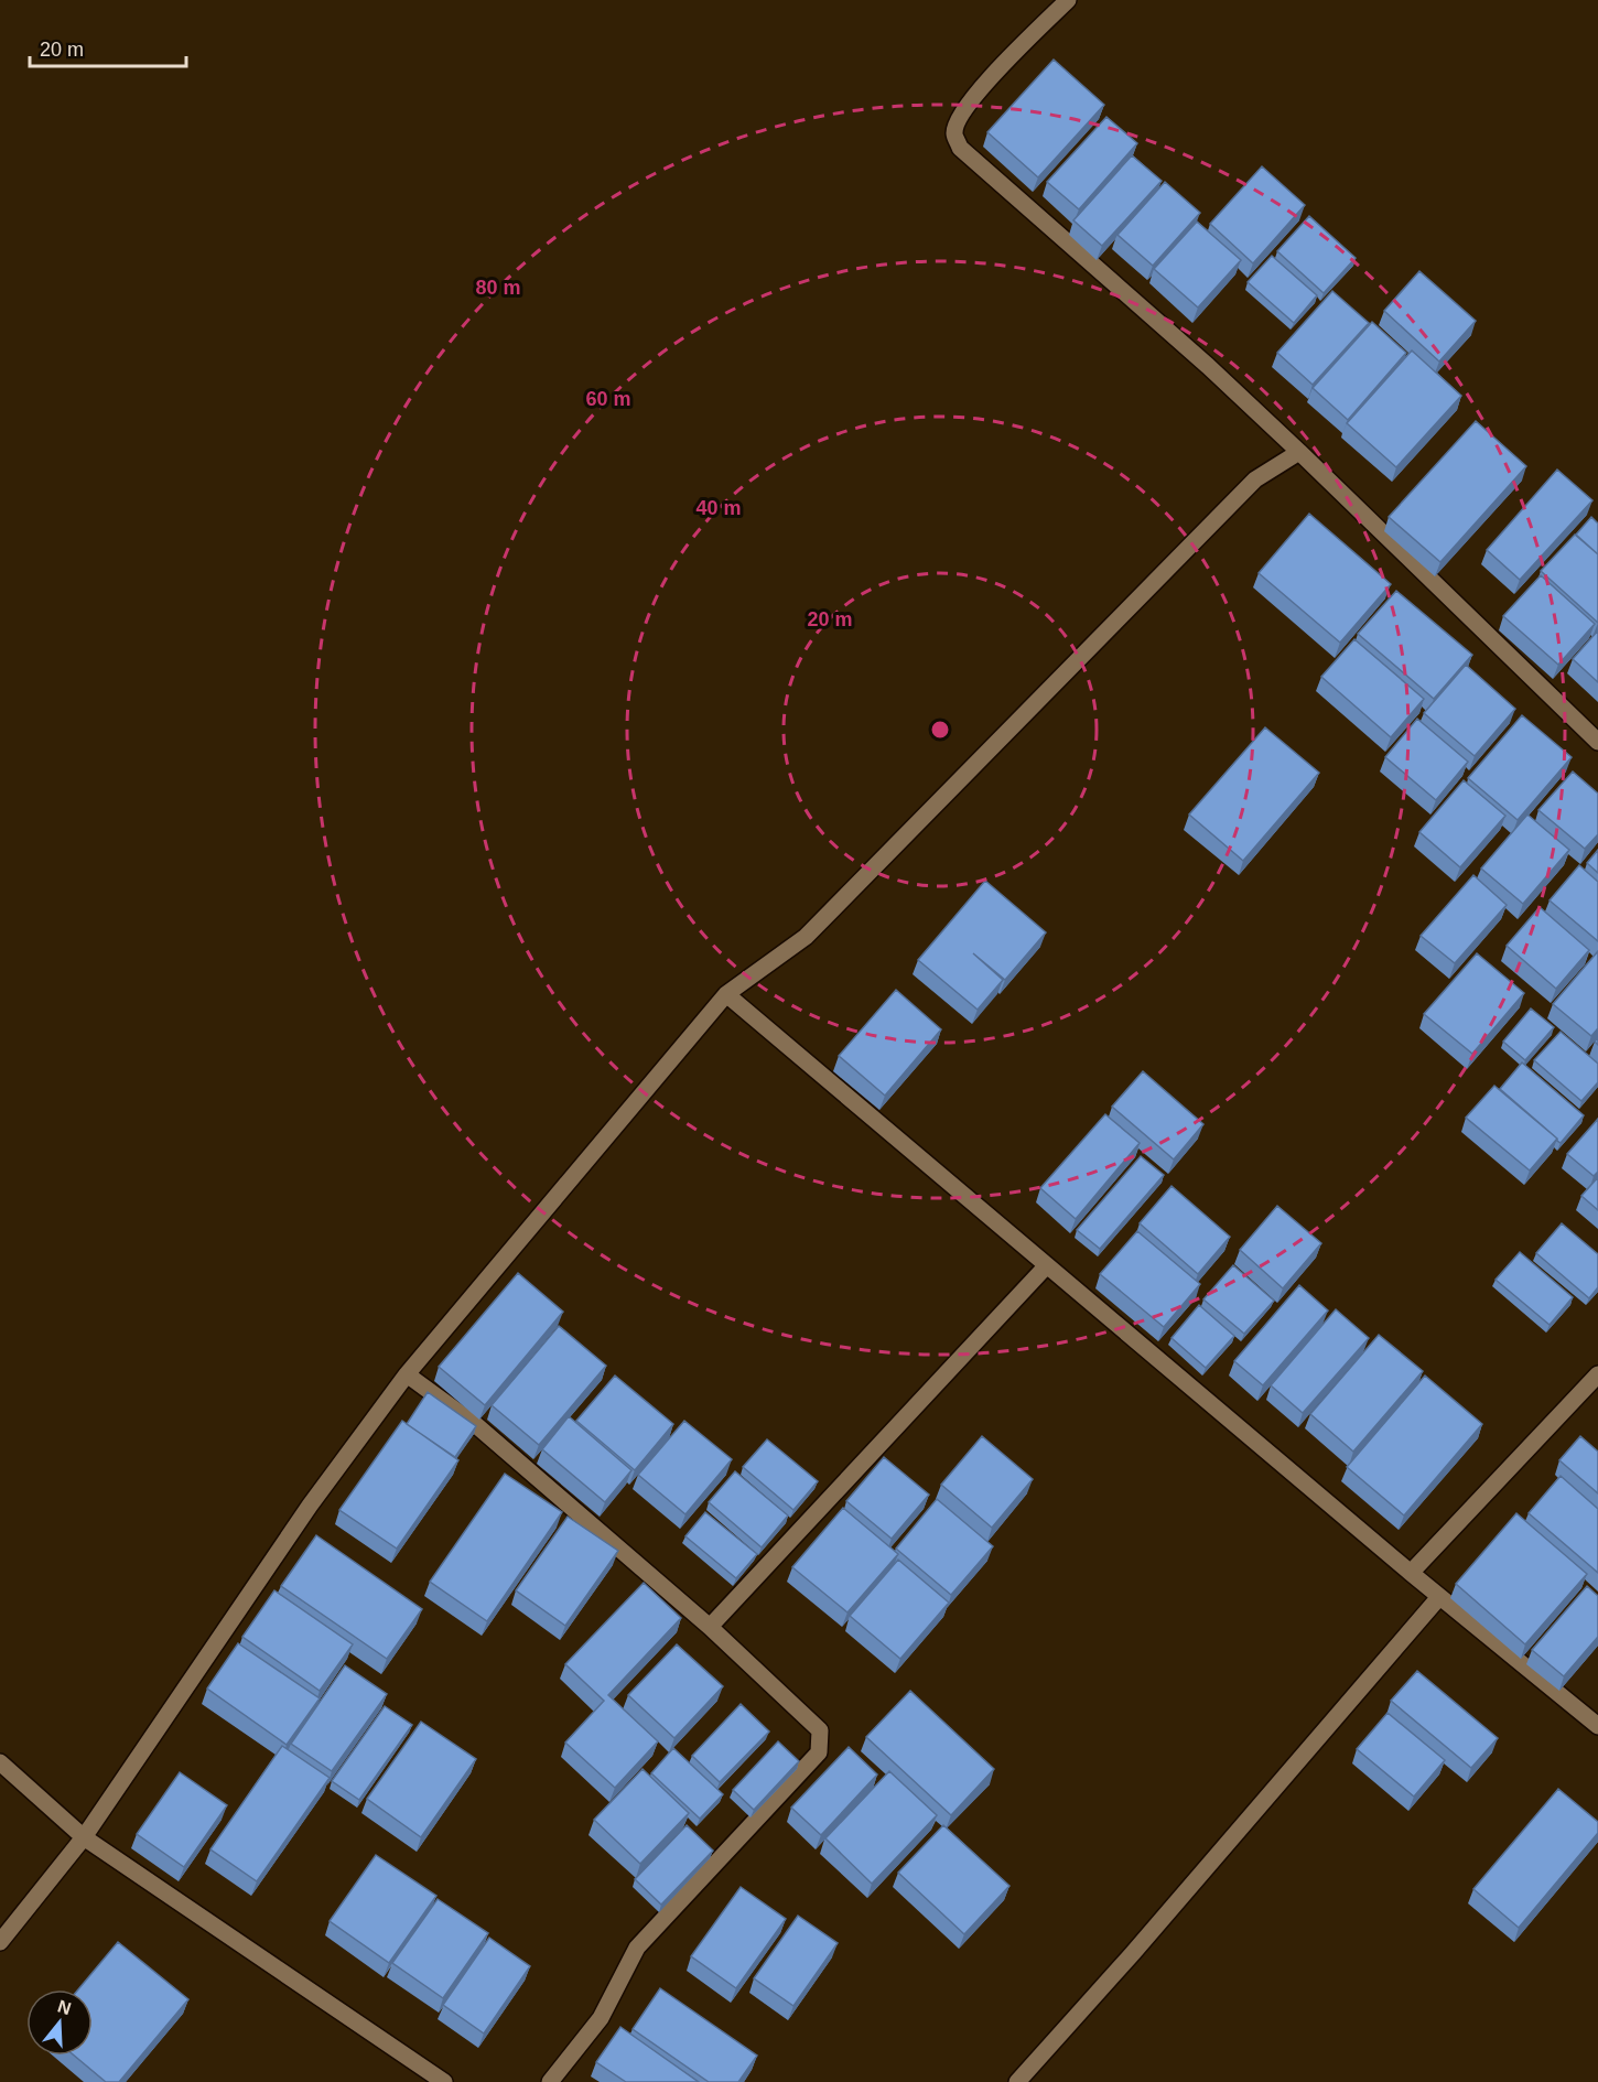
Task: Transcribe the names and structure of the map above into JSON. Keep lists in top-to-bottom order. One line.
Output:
{"scale_bar":"20 m","north":"top","rings":["80 m","60 m","40 m","20 m"]}
